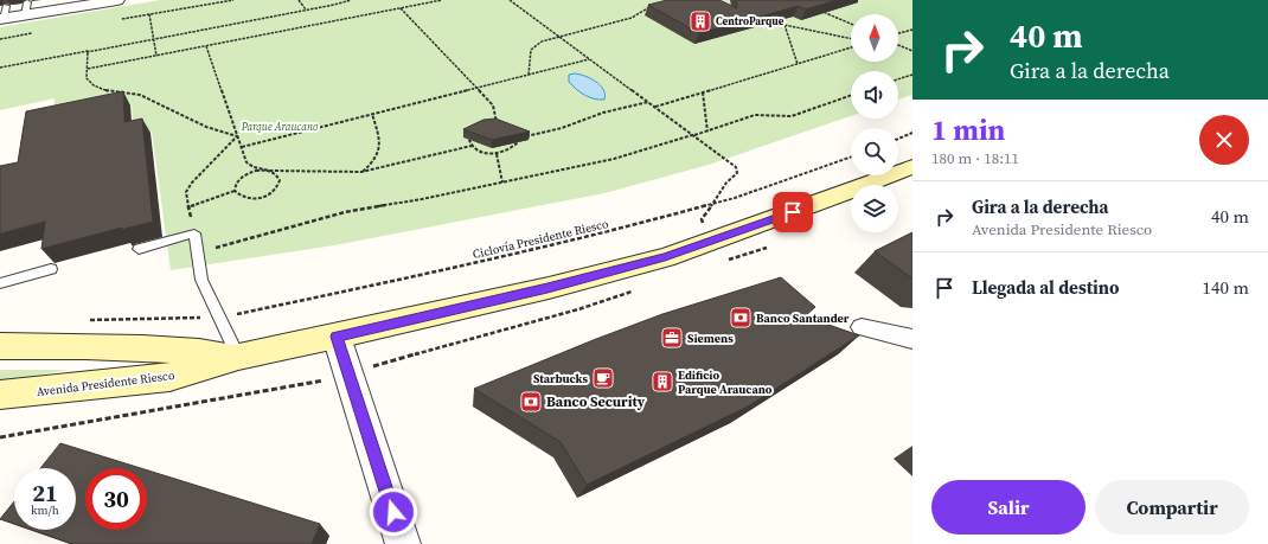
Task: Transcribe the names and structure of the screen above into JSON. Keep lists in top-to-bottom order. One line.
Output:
{"streets":{"main road":["Avenida Presidente Riesco"],"path":["Ciclovía Presidente Riesco"]},"parks":["Parque Araucano"],"places":{"building":["CentroParque","Edificio Parque Araucano"],"bank":["Banco Santander","Banco Security"],"office":["Siemens"],"cafe":["Starbucks"]},"north":"top","page":{"turn":["40 m","Gira a la derecha"],"heading":["1 min","180 m · 18:11"],"list":[{"name":"Gira a la derecha","note":"Avenida Presidente Riesco","value":"40 m"},{"name":"Llegada al destino","value":"140 m"}],"speed":"21 km/h","limit":"30","buttons":["Salir","Compartir"]}}
